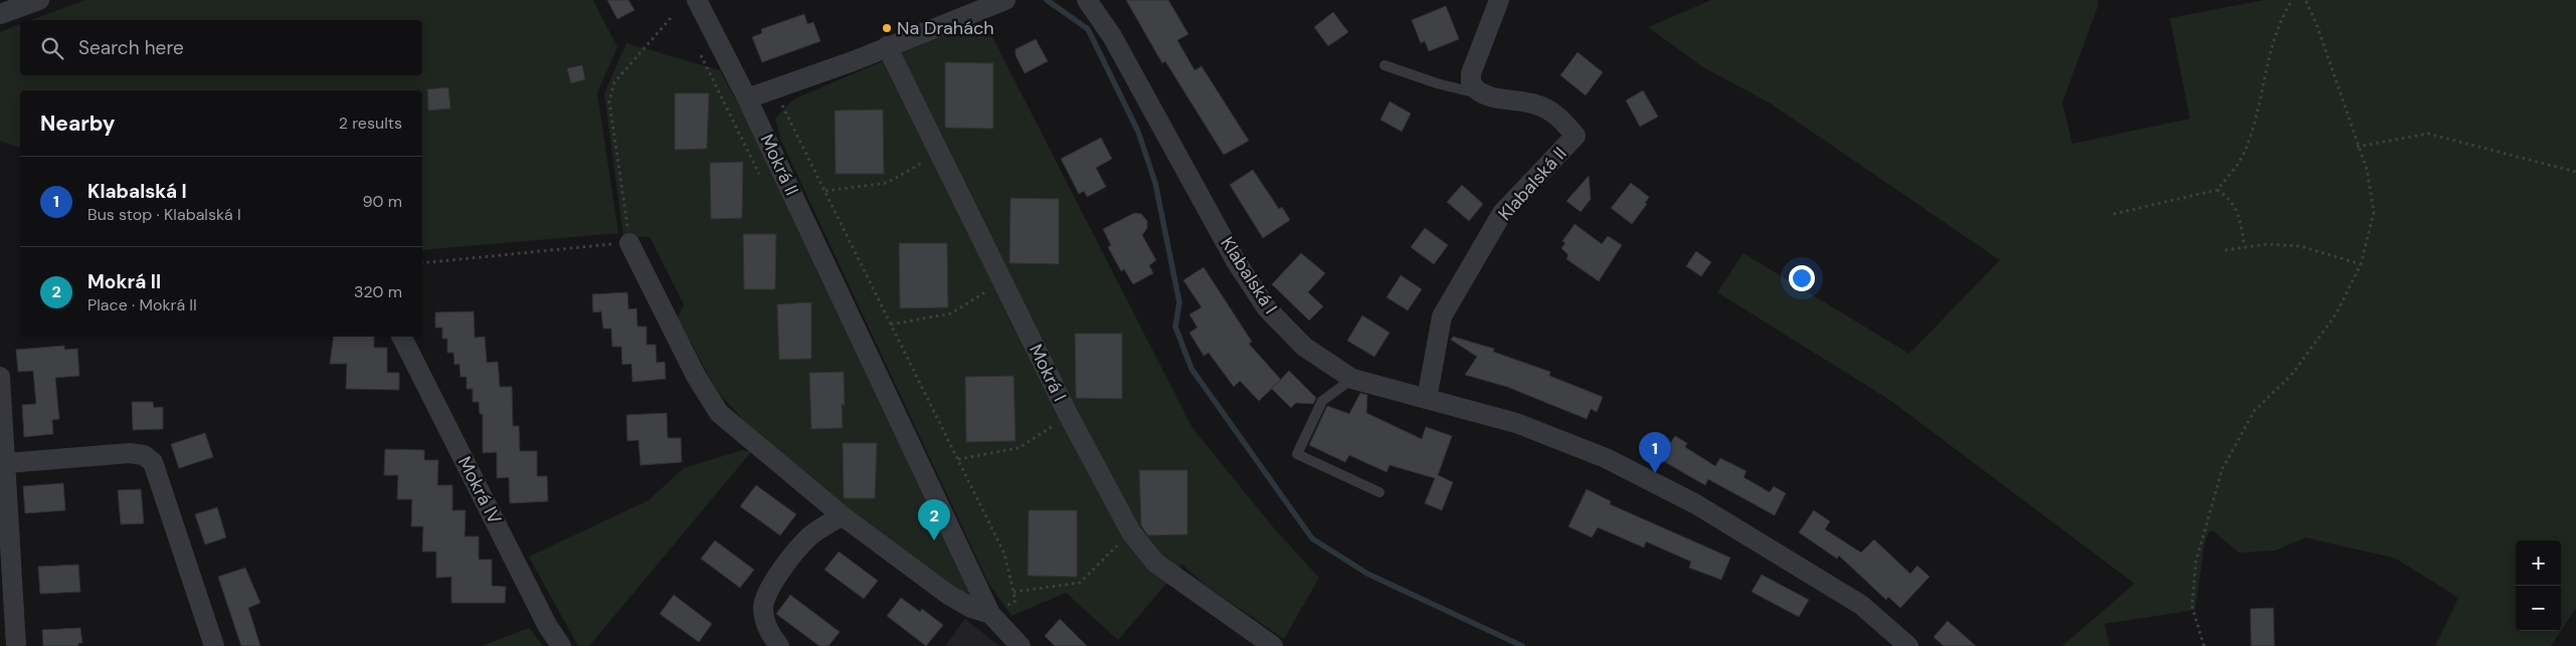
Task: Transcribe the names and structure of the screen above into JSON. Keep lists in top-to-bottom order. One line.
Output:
{"streets":{"street":["Mokrá II","Klabalská II","Klabalská I","Mokrá I","Mokrá IV"]},"crossings":[["Klabalská II","Klabalská I"]],"places":["Na Drahách"],"page":{"search":"Search here","heading":["Nearby","2 results"],"list":[{"mark":"1","name":"Klabalská I","note":"Bus stop · Klabalská I","value":"90 m"},{"mark":"2","name":"Mokrá II","note":"Place · Mokrá II","value":"320 m"}],"pins":["1","2"],"map_buttons":["+","−"]}}
